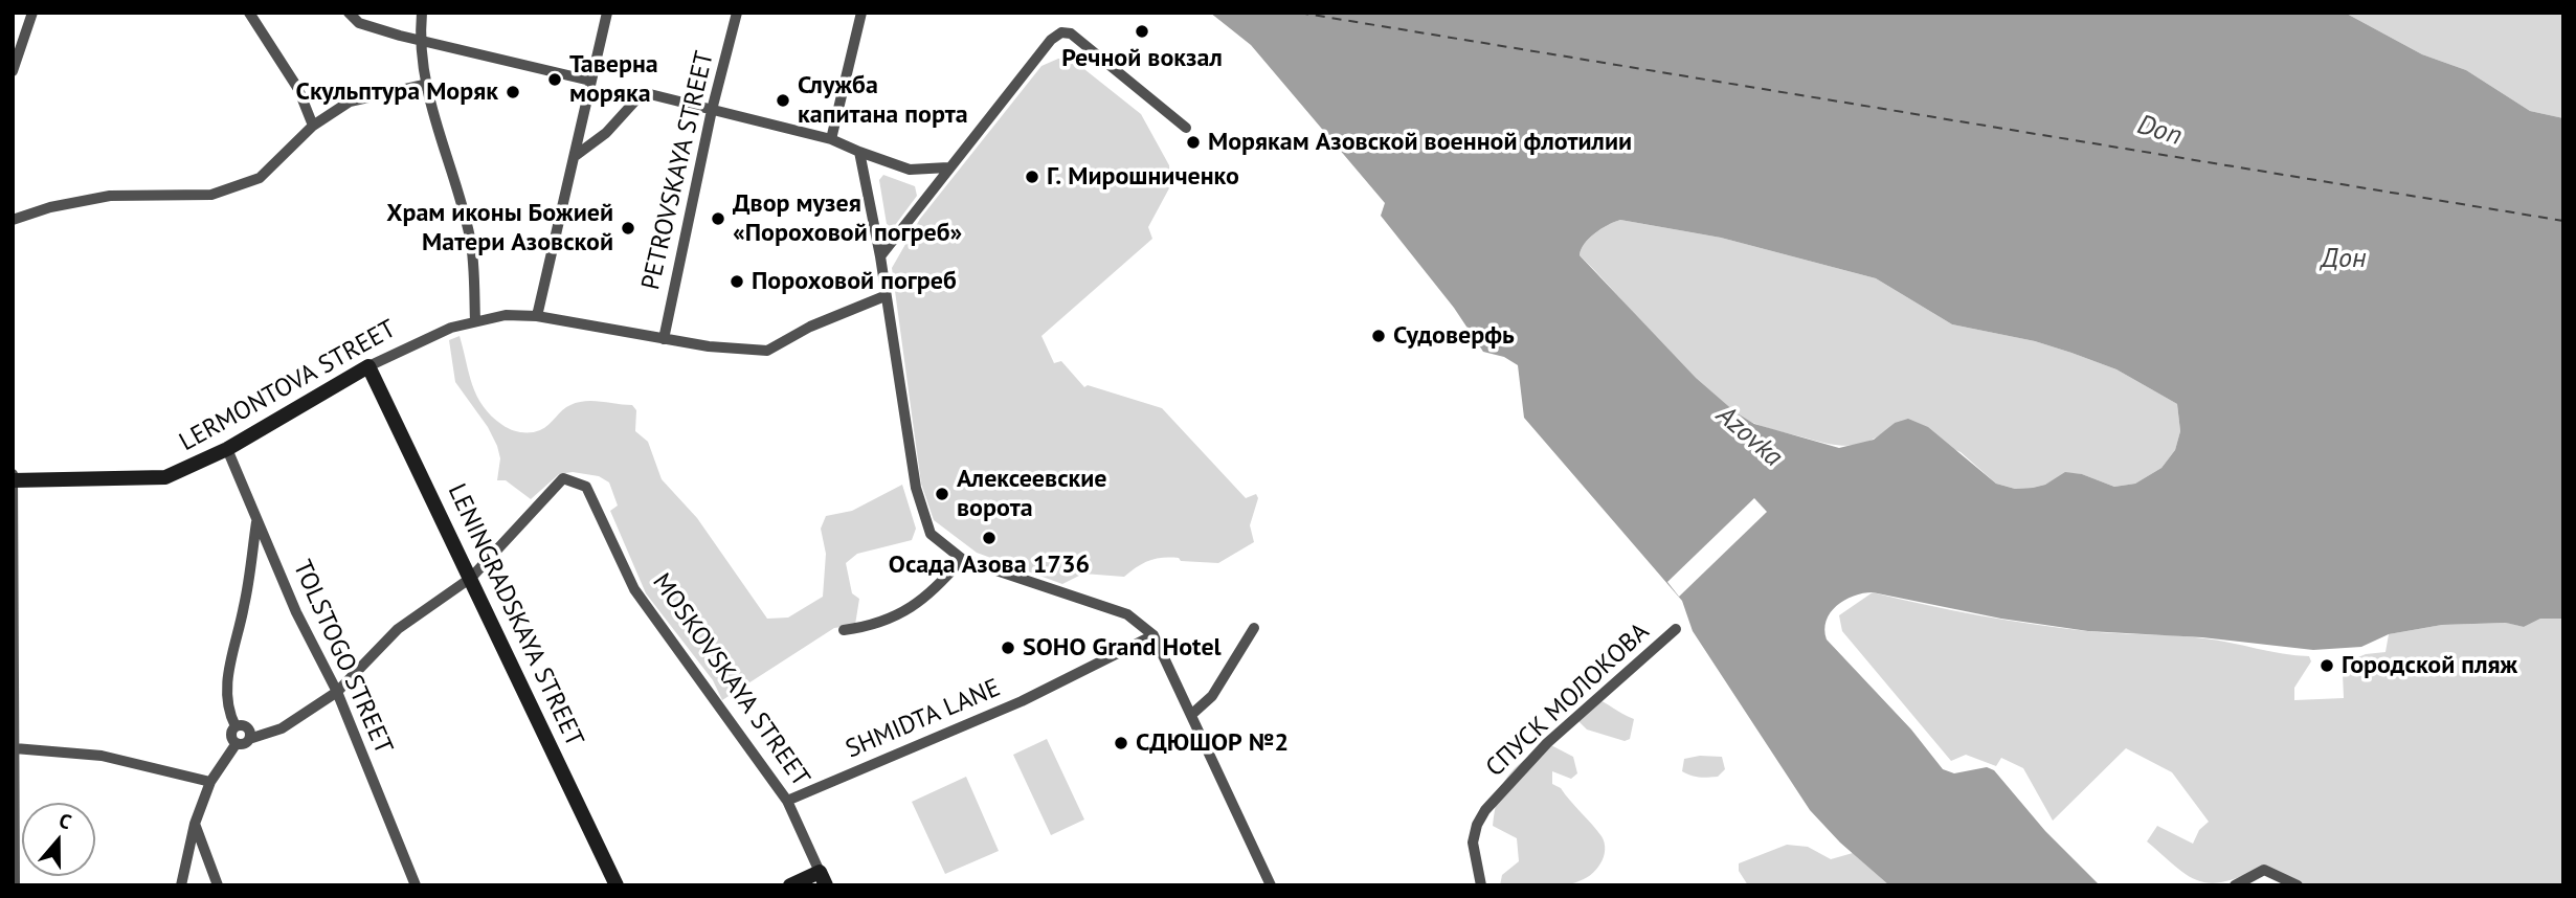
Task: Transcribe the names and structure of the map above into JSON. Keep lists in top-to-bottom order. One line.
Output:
{"streets":{"street":["PETROVSKAYA STREET","LERMONTOVA STREET","LENINGRADSKAYA STREET","TOLSTOGO STREET","MOSKOVSKAYA STREET","СПУСК МОЛОКОВА","SHMIDTA LANE"]},"crossings":[["PETROVSKAYA STREET","LERMONTOVA STREET"],["LERMONTOVA STREET","LENINGRADSKAYA STREET"],["LERMONTOVA STREET","TOLSTOGO STREET"],["LENINGRADSKAYA STREET","MOSKOVSKAYA STREET"],["MOSKOVSKAYA STREET","SHMIDTA LANE"]],"water":["Don","Дон","Azovka"],"places":["Речной вокзал","Таверна моряка","Скульптура Моряк","Служба капитана порта","Морякам Азовской военной флотилии","Г. Мирошниченко","Двор музея «Пороховой погреб»","Храм иконы Божией Матери Азовской","Пороховой погреб","Судоверфь","Алексеевские ворота","Осада Азова 1736","SOHO Grand Hotel","Городской пляж","СДЮШОР №2"],"north":"top"}
